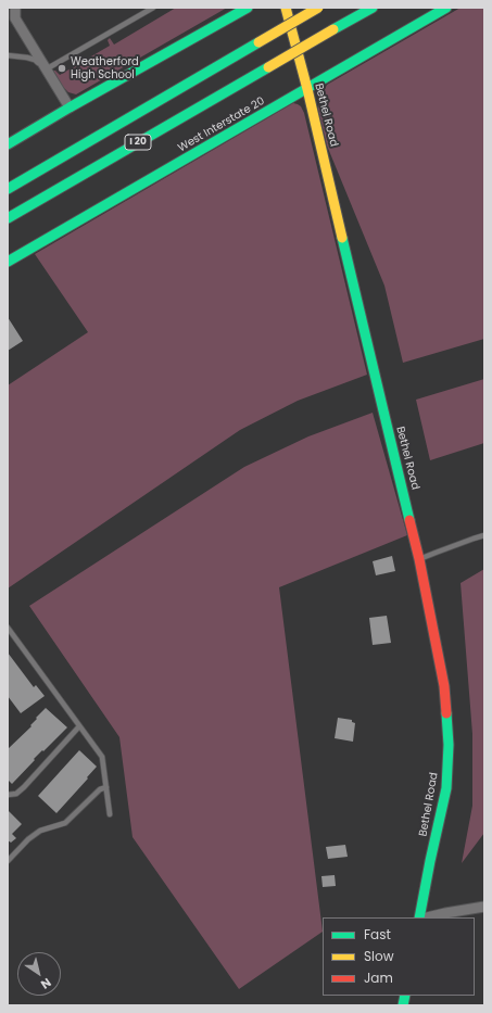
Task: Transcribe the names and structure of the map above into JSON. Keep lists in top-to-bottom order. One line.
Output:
{"streets":{"main road":["Bethel Road","West Interstate 20","I 20"]},"crossings":[["Bethel Road","West Interstate 20"]],"places":["Weatherford High School"],"legend":["Fast","Slow","Jam"],"north":"bottom right"}
